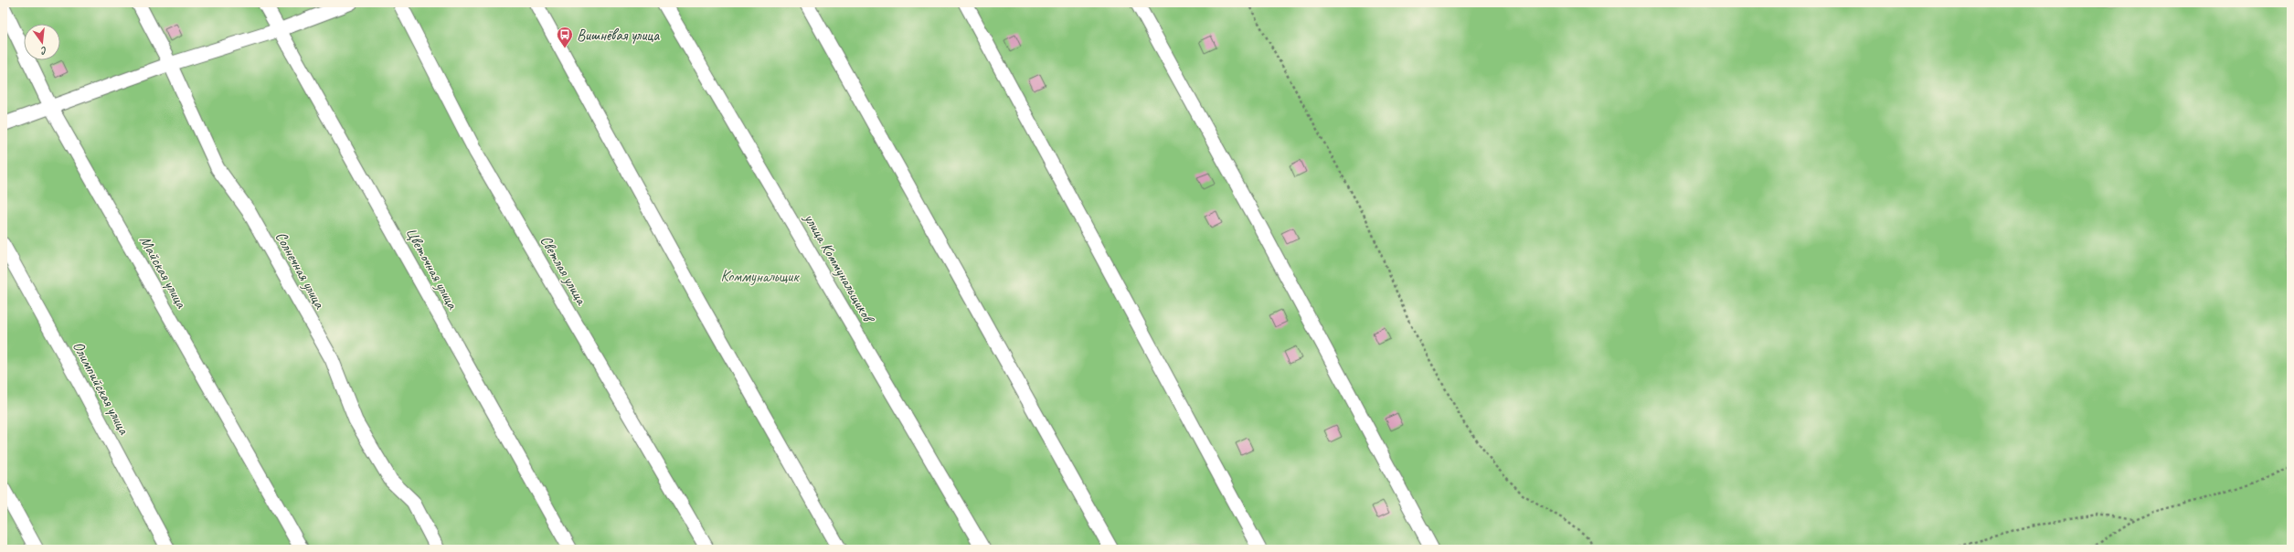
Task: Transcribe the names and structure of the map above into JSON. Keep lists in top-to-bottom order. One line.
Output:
{"streets":{"street":["улица Коммунальщиков","Цветочная улица","Солнечная улица","Светлая улица","Майская улица","Олимпийская улица"]},"parks":["Коммунальщик"],"places":{"bus stop":["Вишнёвая улица"]},"north":"bottom"}
